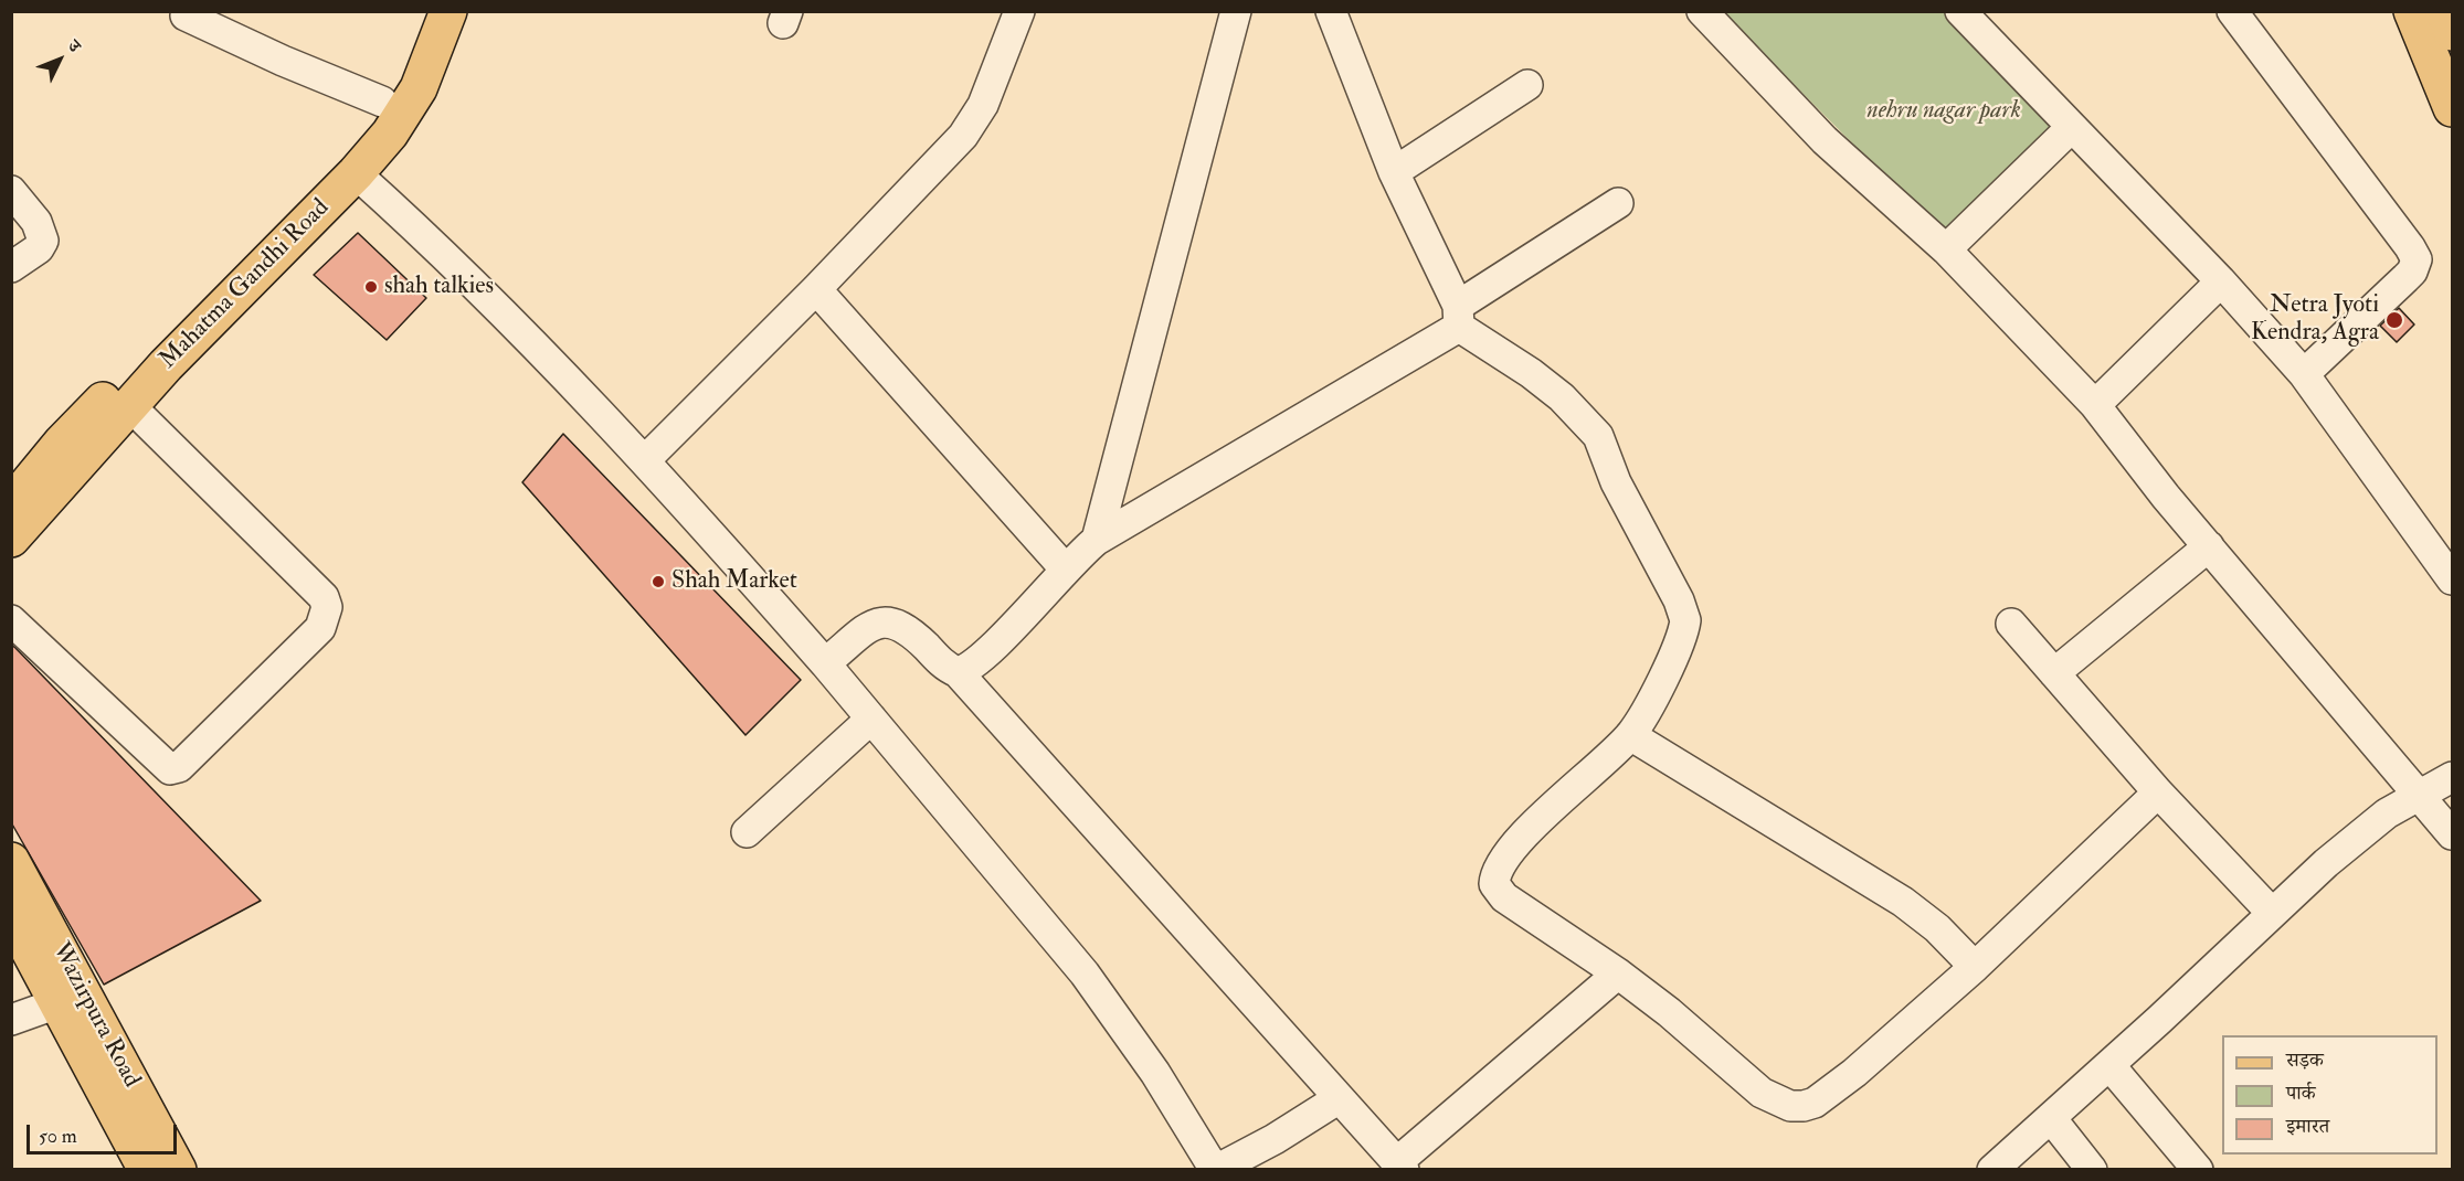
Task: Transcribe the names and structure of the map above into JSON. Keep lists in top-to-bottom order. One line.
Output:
{"streets":{"main road":["Mahatma Gandhi Road","Wazirpura Road"]},"parks":["nehru nagar park"],"places":["shah talkies","Netra Jyoti Kendra, Agra","Shah Market"],"legend":["सड़क","पार्क","इमारत"],"scale_bar":"50 m","north":"top right"}
